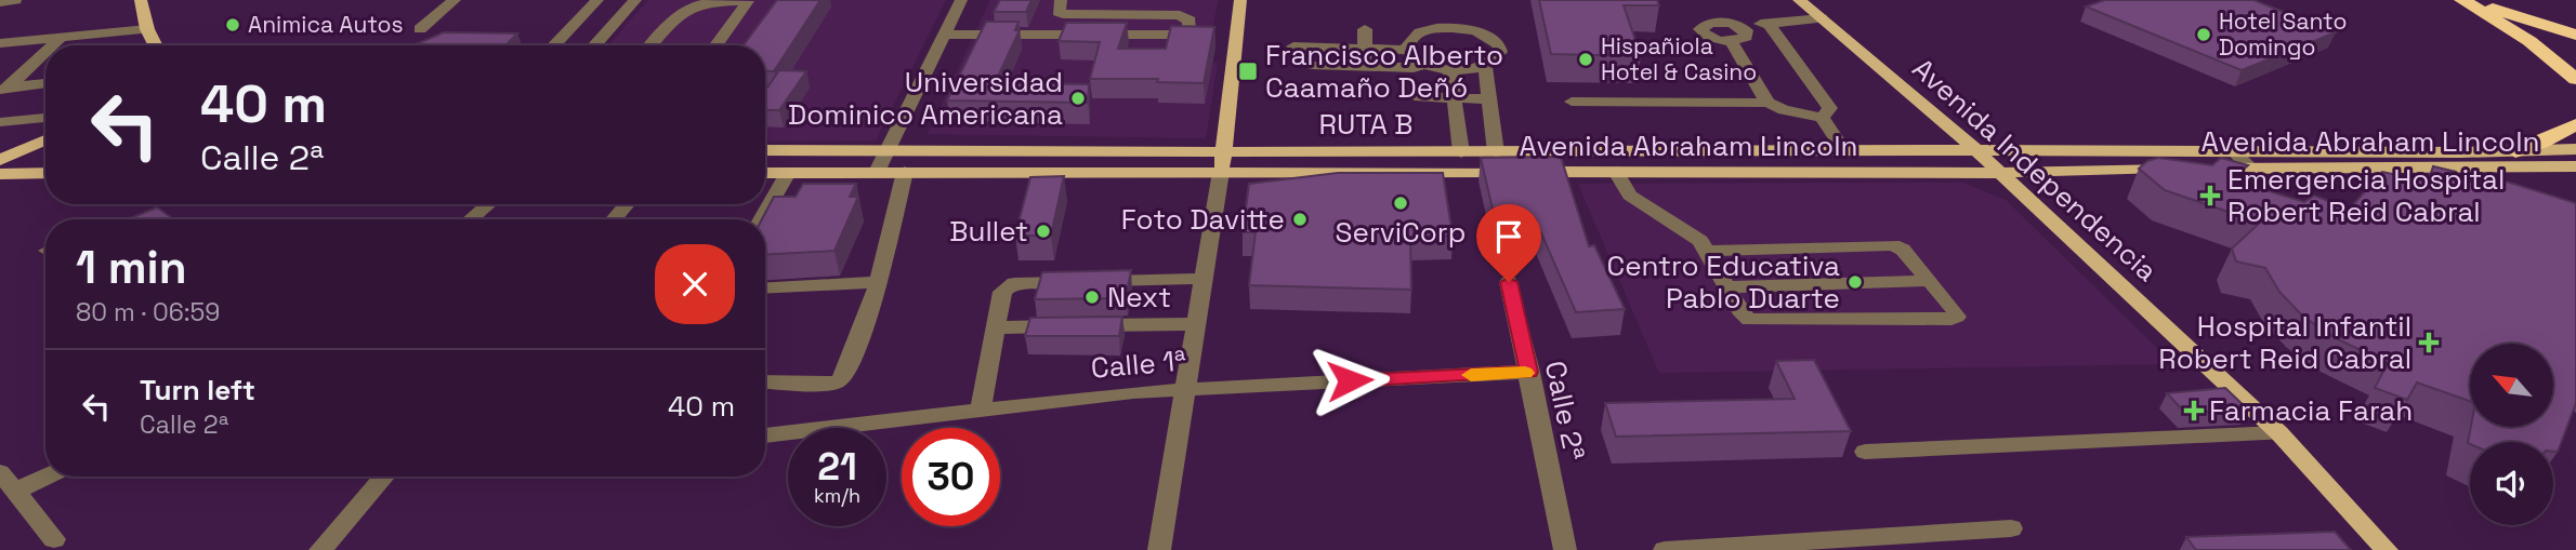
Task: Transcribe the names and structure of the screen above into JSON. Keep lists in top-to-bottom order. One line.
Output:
{"streets":{"main road":["Avenida Abraham Lincoln","Avenida Independencia"],"street":["RUTA B","Calle 1ª","Calle 2ª"]},"crossings":[["RUTA B","Avenida Abraham Lincoln"],["RUTA B","Avenida Independencia"],["Avenida Abraham Lincoln","Avenida Independencia"],["Calle 1ª","Calle 2ª"]],"places":{"other":["Animica Autos","Hotel Santo Domingo","Hispañiola Hotel & Casino","Universidad Dominico Americana","ServiCorp","Foto Davitte","Bullet","Centro Educativa Pablo Duarte","Next"],"transit":["Francisco Alberto Caamaño Deñó"],"health":["Emergencia Hospital Robert Reid Cabral","Hospital Infantil Robert Reid Cabral","Farmacia Farah"]},"north":"top left","page":{"turn":["40 m","Calle 2ª"],"heading":["1 min","80 m · 06:59"],"list":[{"name":"Turn left","note":"Calle 2ª","value":"40 m"}],"speed":"21 km/h","limit":"30"}}
